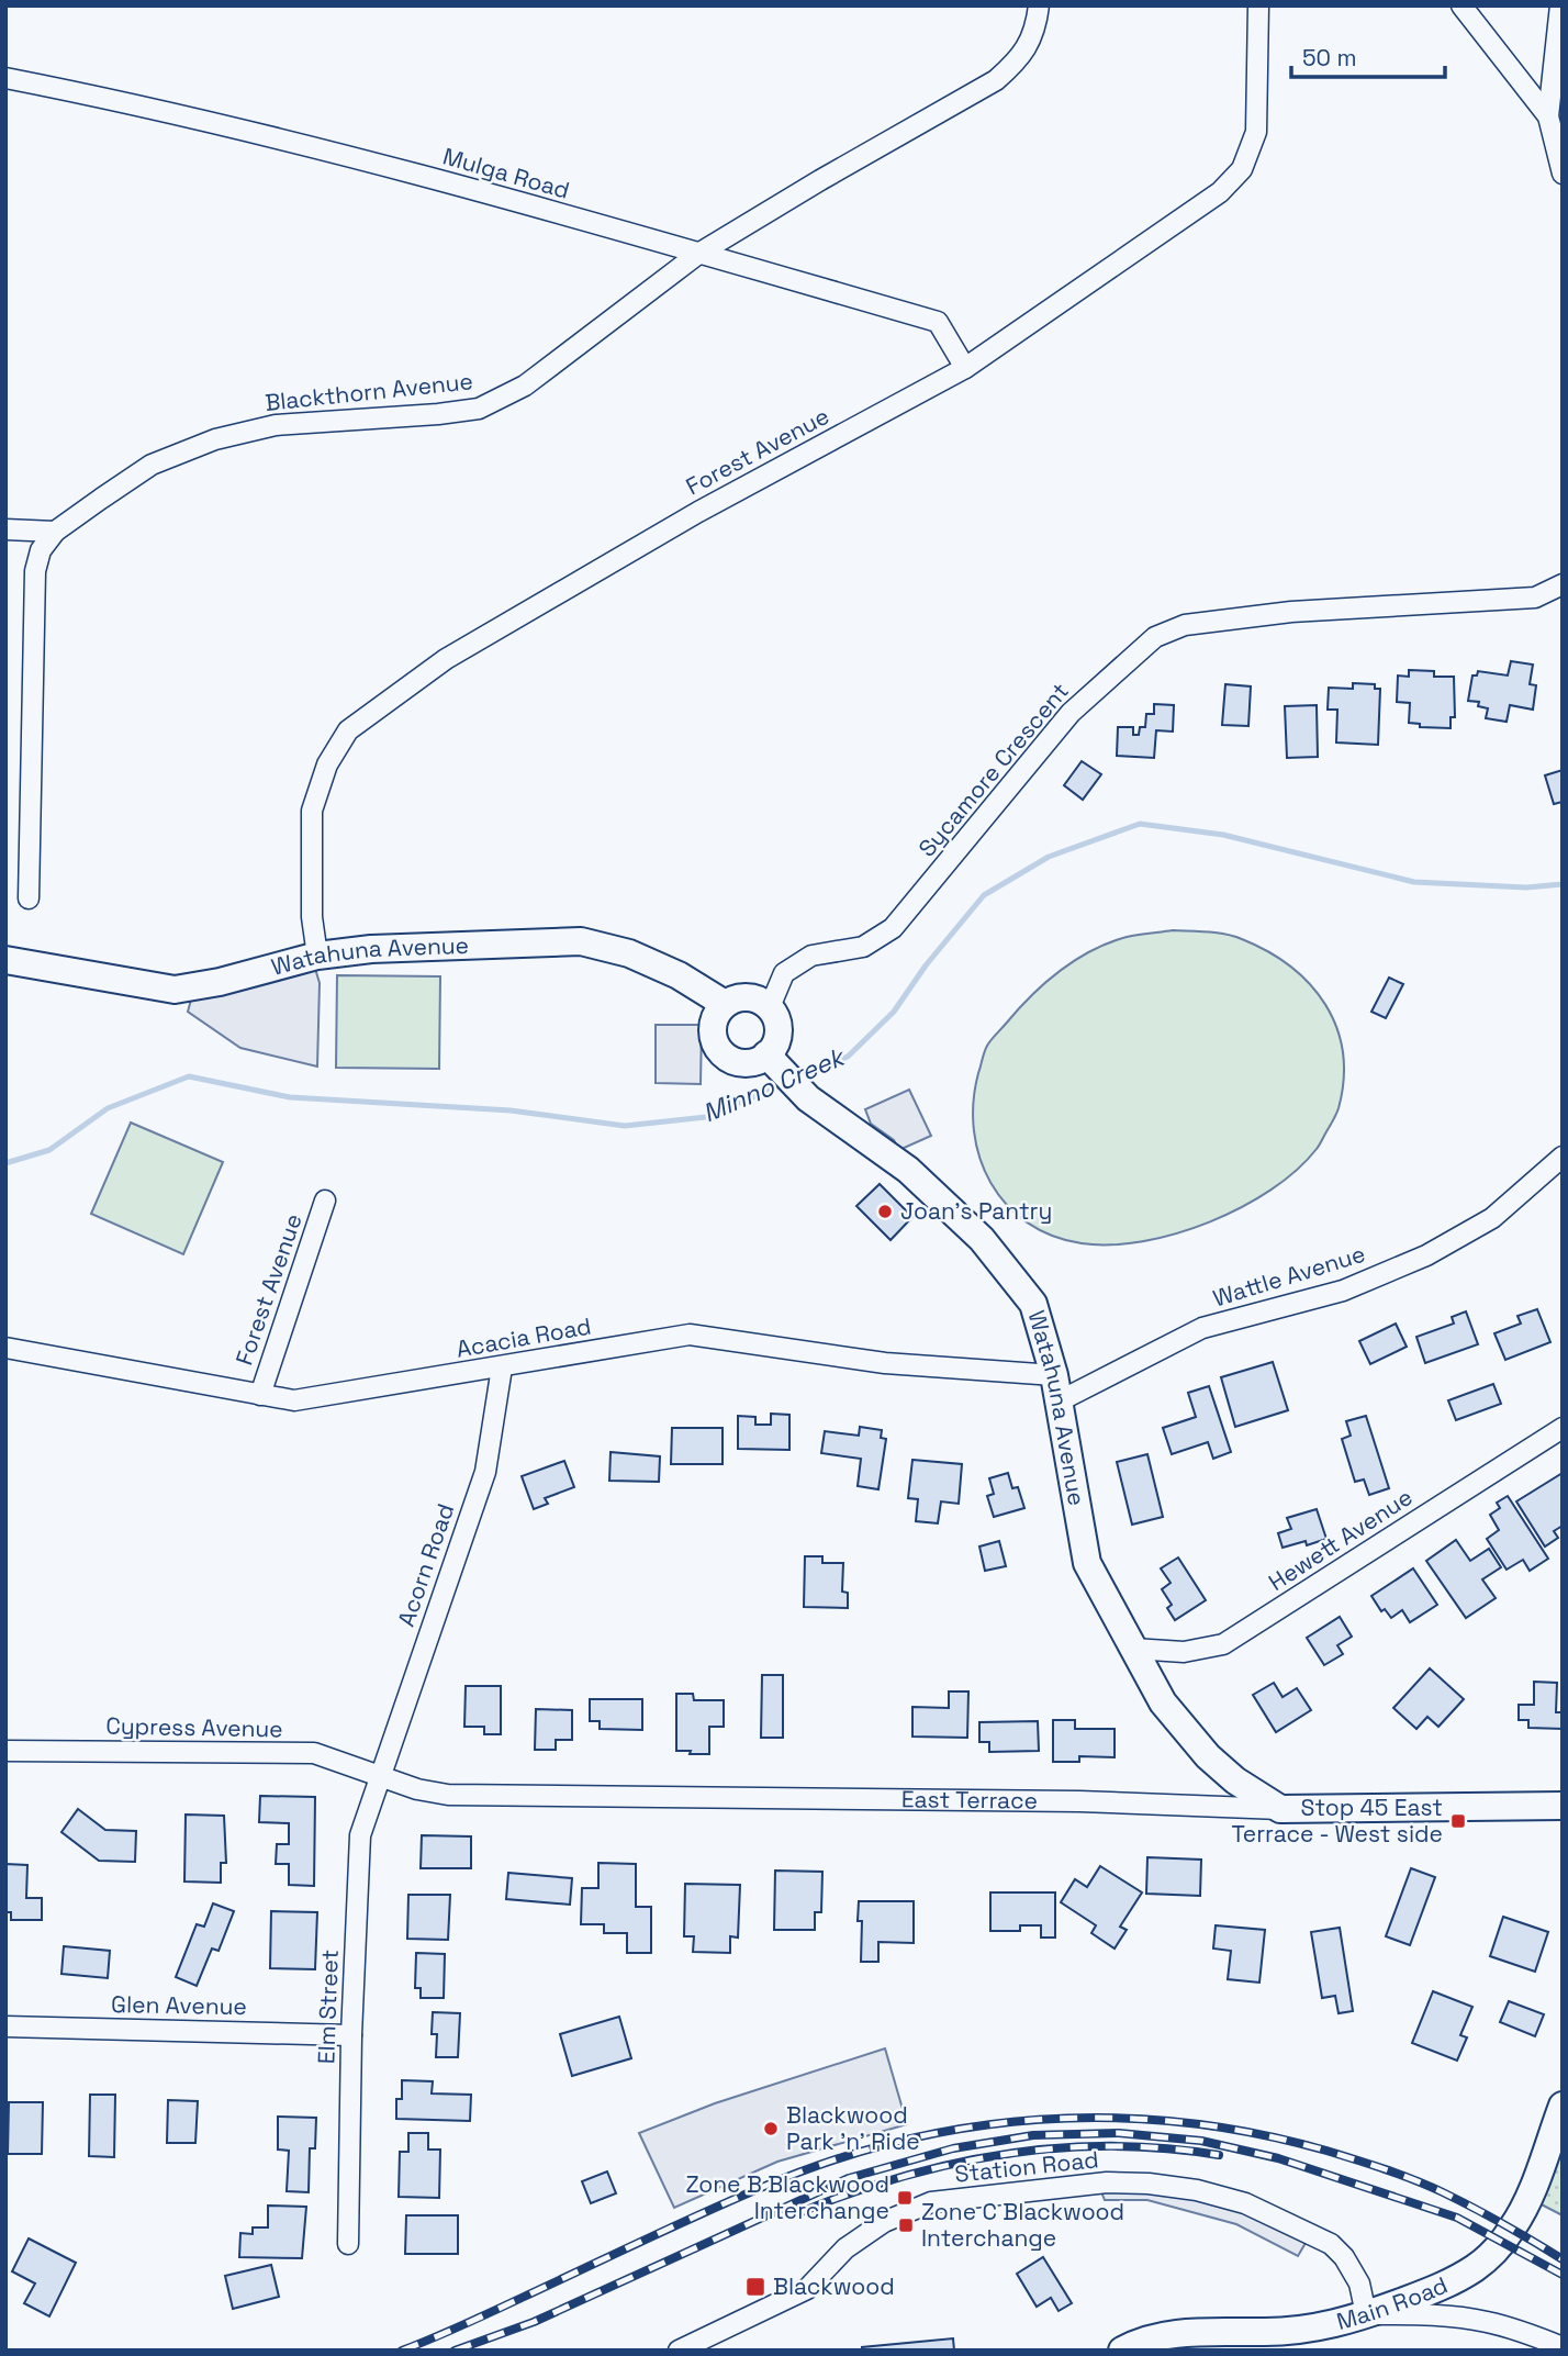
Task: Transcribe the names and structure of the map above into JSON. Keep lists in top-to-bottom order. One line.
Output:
{"streets":{"street":["Mulga Road","Blackthorn Avenue","Forest Avenue","Sycamore Crescent","Watahuna Avenue","Wattle Avenue","Acacia Road","Hewett Avenue","Acorn Road","Cypress Avenue","East Terrace","Glen Avenue","Elm Street","Station Road","Main Road"]},"crossings":[["Mulga Road","Blackthorn Avenue"],["Mulga Road","Forest Avenue"],["Forest Avenue","Watahuna Avenue"],["Forest Avenue","Acacia Road"],["Sycamore Crescent","Watahuna Avenue"],["Watahuna Avenue","Wattle Avenue"],["Watahuna Avenue","Acacia Road"],["Watahuna Avenue","Hewett Avenue"],["Watahuna Avenue","East Terrace"],["Acacia Road","Acorn Road"],["Acorn Road","Cypress Avenue"],["Acorn Road","East Terrace"],["Acorn Road","Elm Street"],["Cypress Avenue","East Terrace"],["Cypress Avenue","Elm Street"],["East Terrace","Elm Street"],["Glen Avenue","Elm Street"],["Station Road","Main Road"]],"water":["Minno Creek"],"places":{"other":["Joan's Pantry","Blackwood Park 'n' Ride"],"transit":["Stop 45 East Terrace - West side","Zone B Blackwood Interchange","Zone C Blackwood Interchange","Blackwood"]},"scale_bar":"50 m"}
